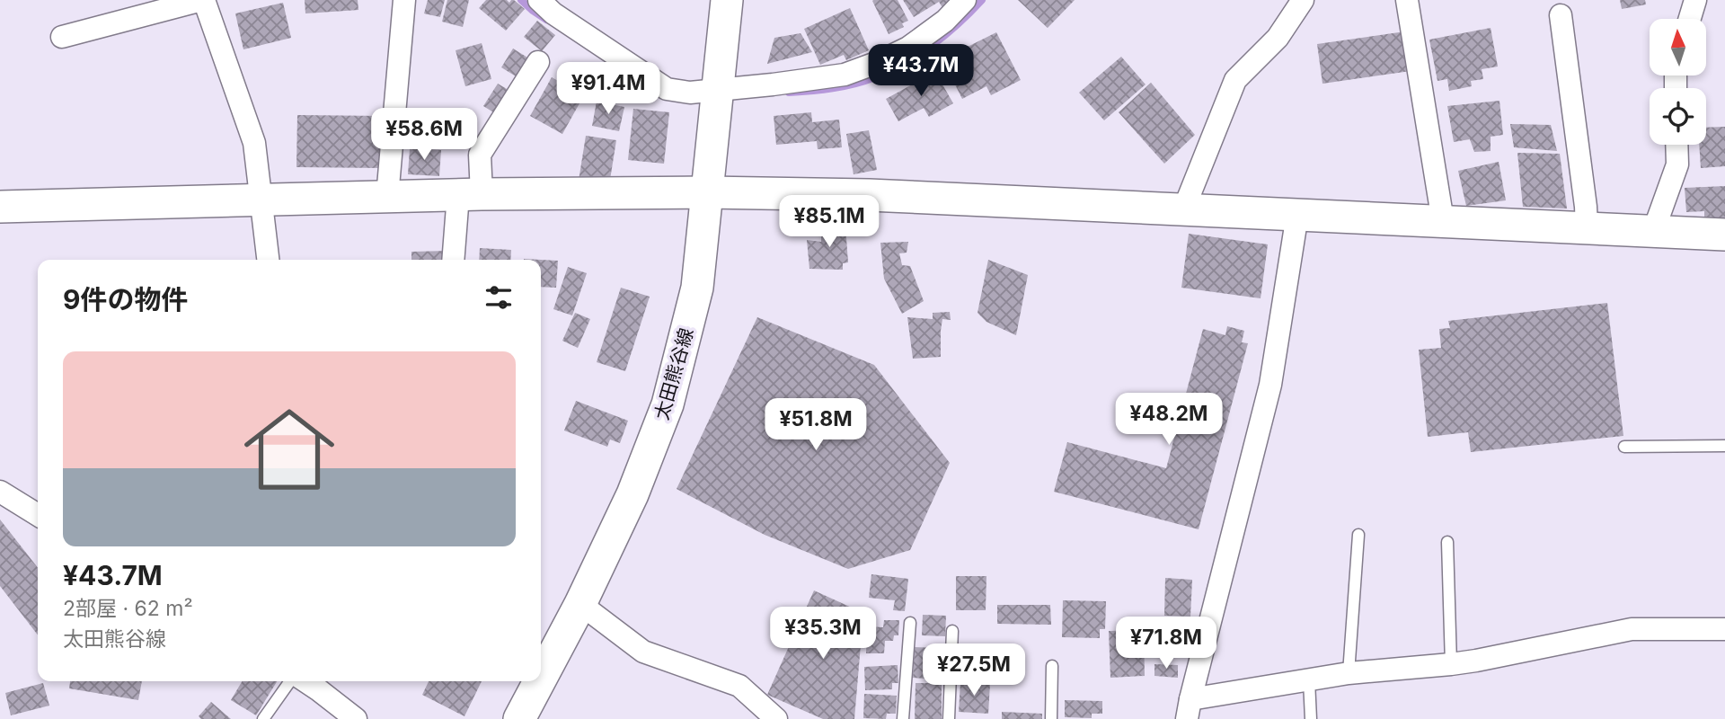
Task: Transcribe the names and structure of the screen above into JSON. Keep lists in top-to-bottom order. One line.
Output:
{"streets":{"street":["太田熊谷線"]},"north":"top","page":{"price":["¥43.7M","¥91.4M","¥58.6M","¥85.1M","¥48.2M","¥51.8M","¥35.3M","¥71.8M","¥27.5M"],"heading":"9件の物件","list":[{"name":"¥43.7M","note":"2部屋 · 62 m² · 太田熊谷線"}]}}
